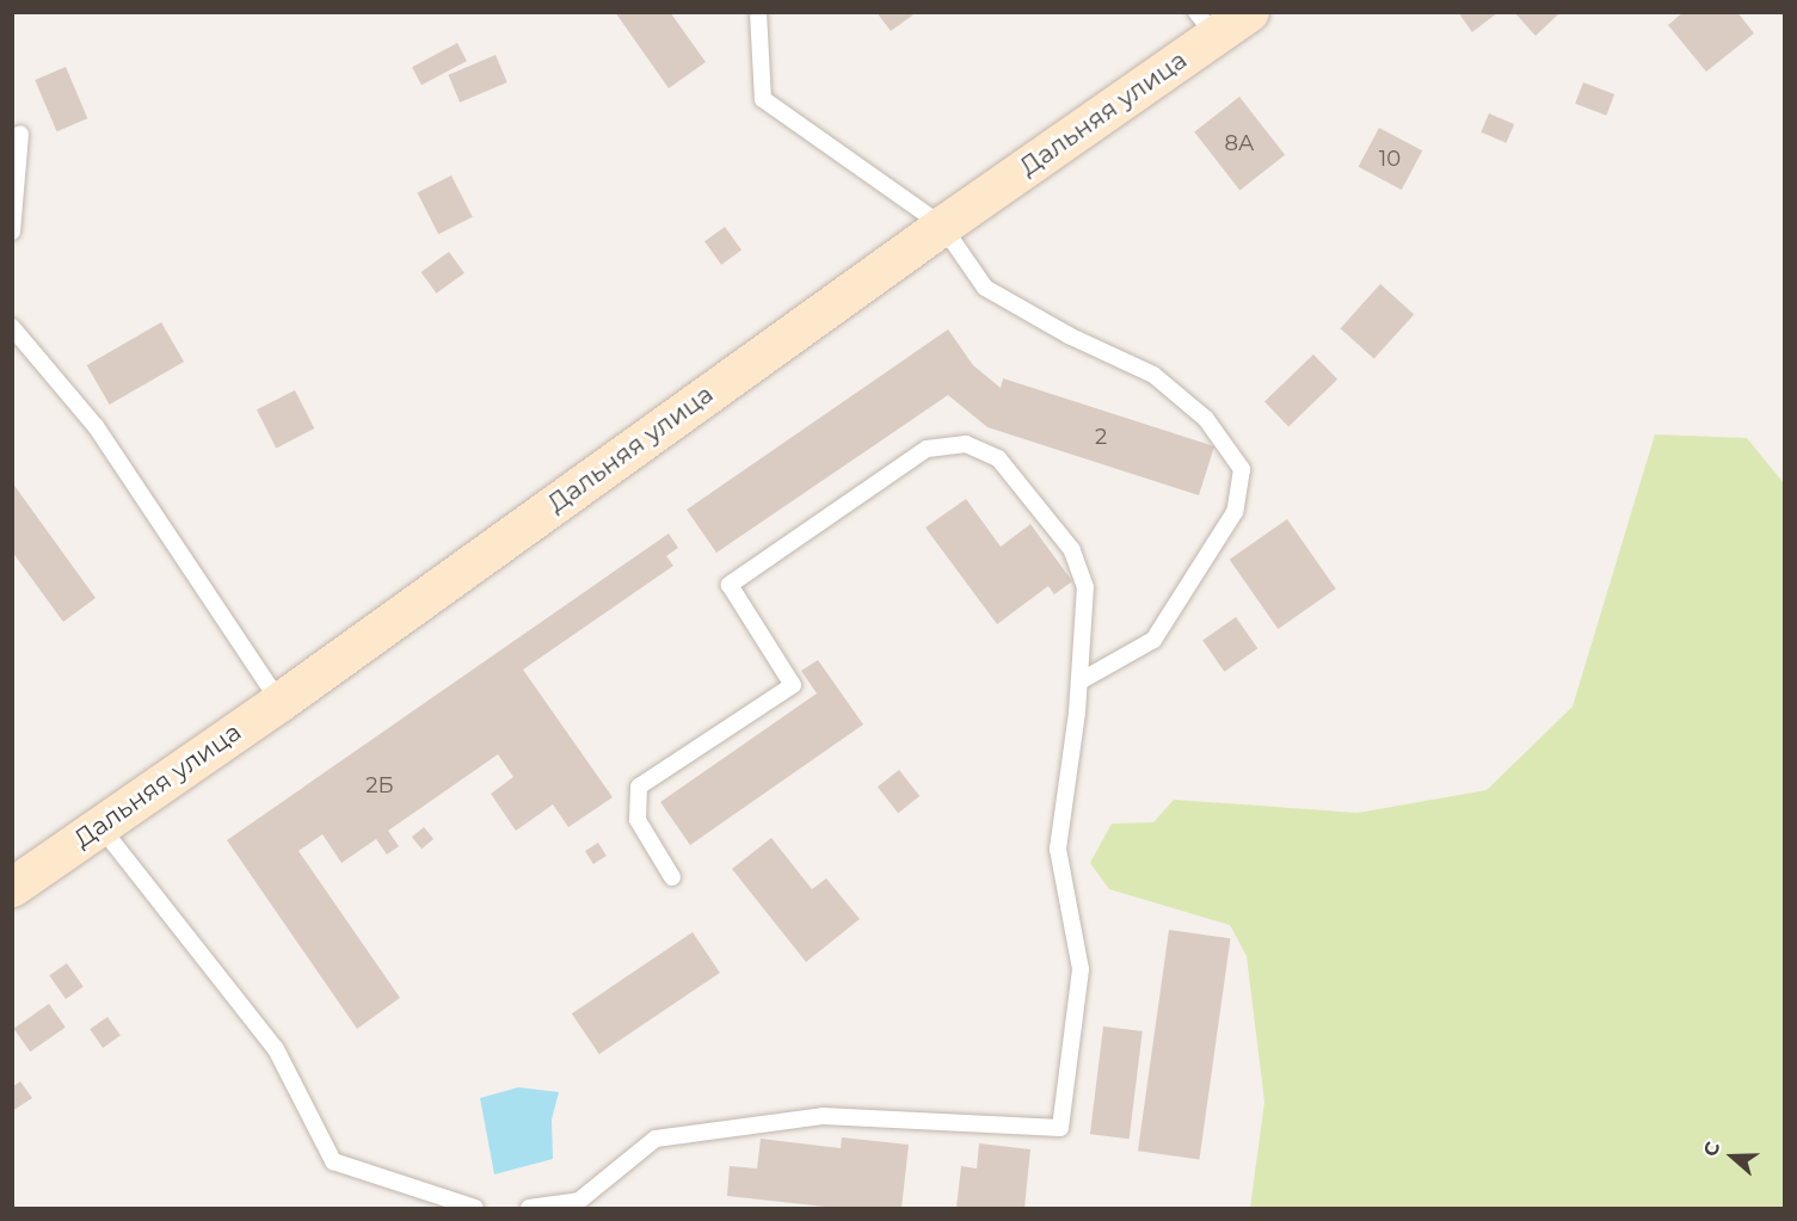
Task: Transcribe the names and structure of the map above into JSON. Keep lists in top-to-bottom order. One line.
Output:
{"streets":{"main road":["Дальняя улица"]},"house_numbers":["8А","10","2","2Б"],"north":"left"}
